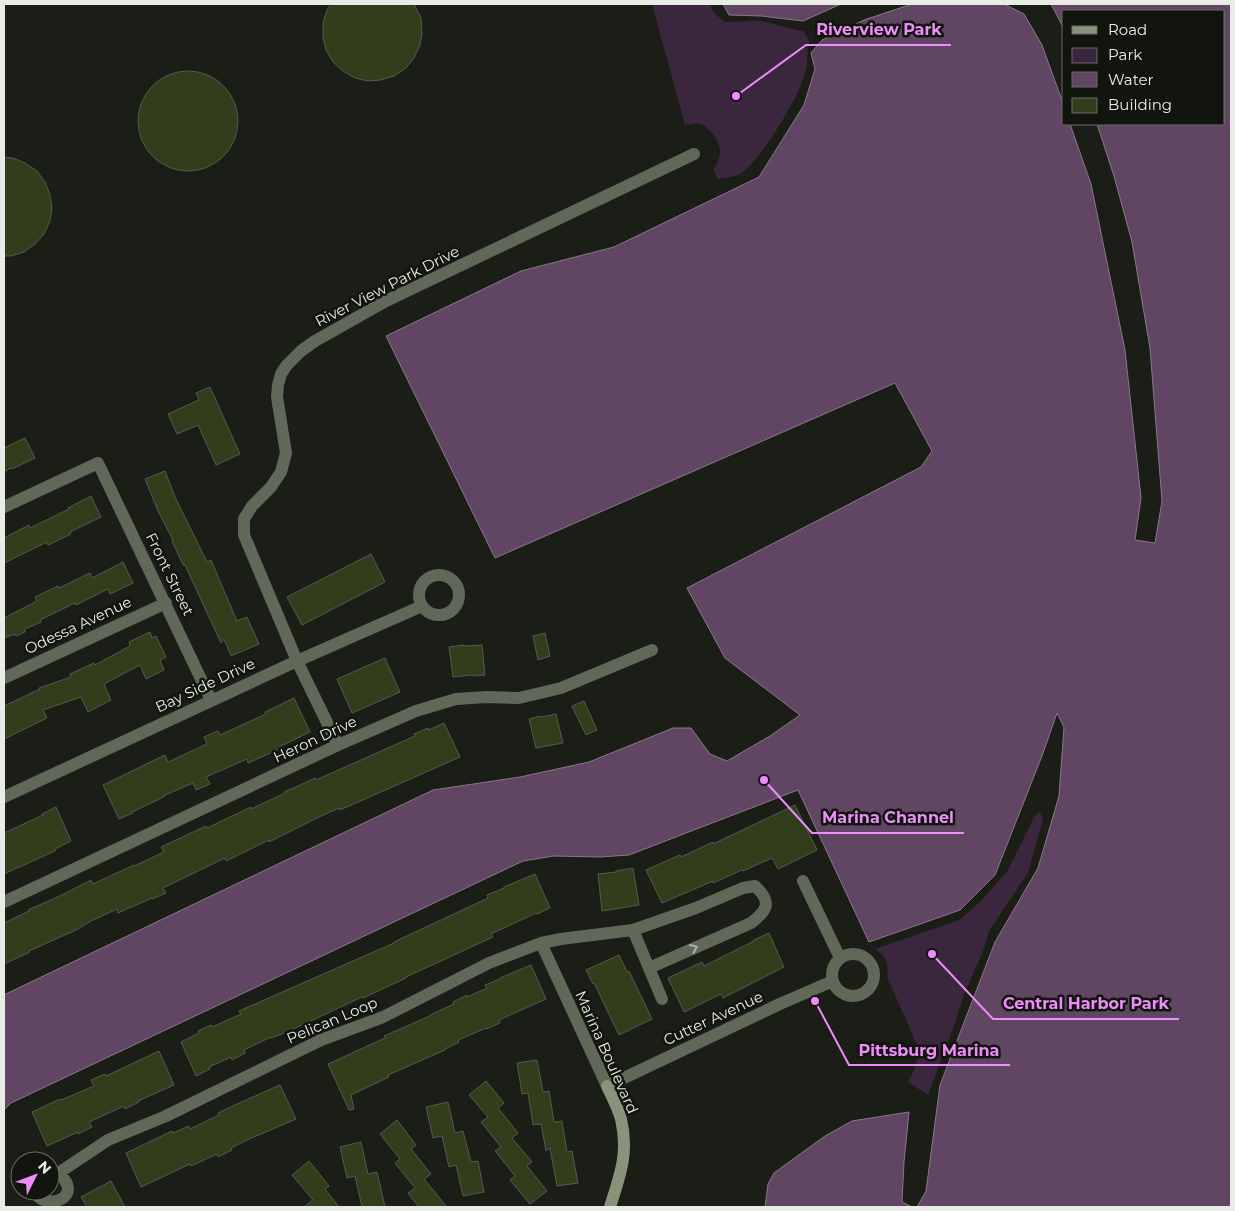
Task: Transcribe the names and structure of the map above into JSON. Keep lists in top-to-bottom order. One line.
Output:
{"streets":{"street":["River View Park Drive","Front Street","Odessa Avenue","Bay Side Drive","Heron Drive","Cutter Avenue","Pelican Loop","Marina Boulevard"]},"crossings":[["River View Park Drive","Bay Side Drive"],["River View Park Drive","Heron Drive"],["Front Street","Odessa Avenue"],["Front Street","Bay Side Drive"],["Cutter Avenue","Marina Boulevard"],["Pelican Loop","Marina Boulevard"]],"places":["Riverview Park","Marina Channel","Central Harbor Park","Pittsburg Marina"],"legend":["Road","Park","Water","Building"],"north":"top right"}
